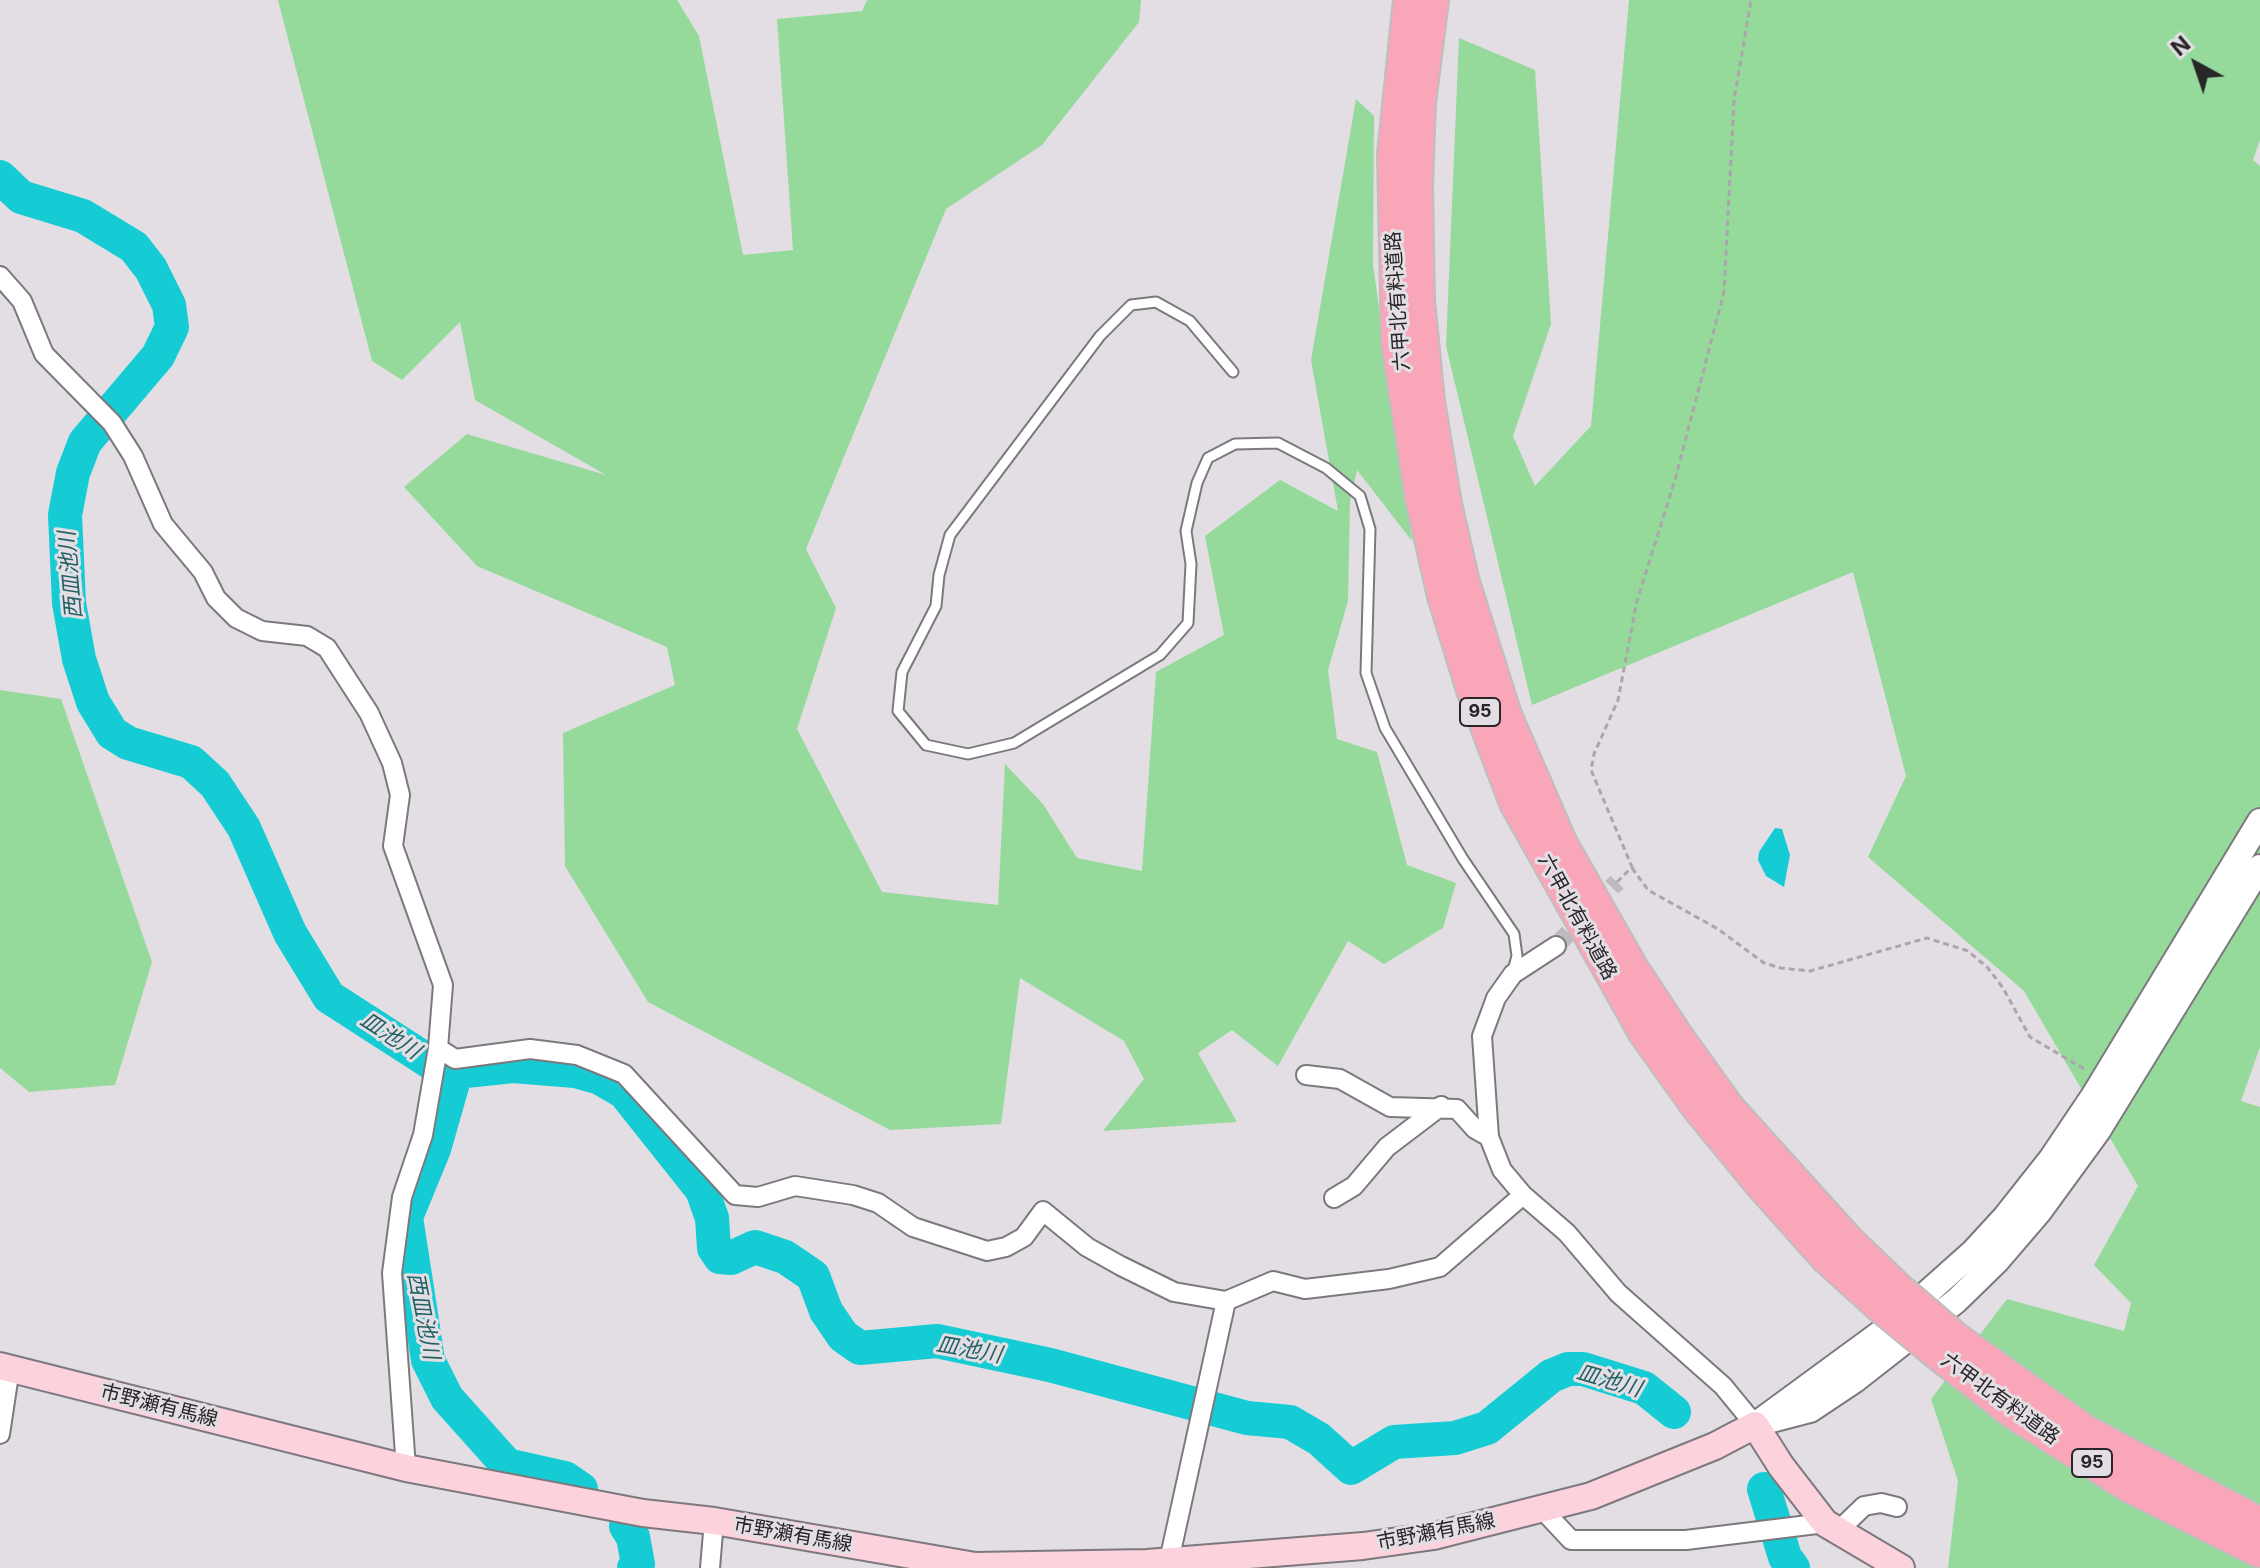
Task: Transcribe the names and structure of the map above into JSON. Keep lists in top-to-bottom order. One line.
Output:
{"streets":{"main road":["六甲北有料道路","95","市野瀬有馬線"]},"water":["西皿池川","皿池川"],"north":"top left"}
